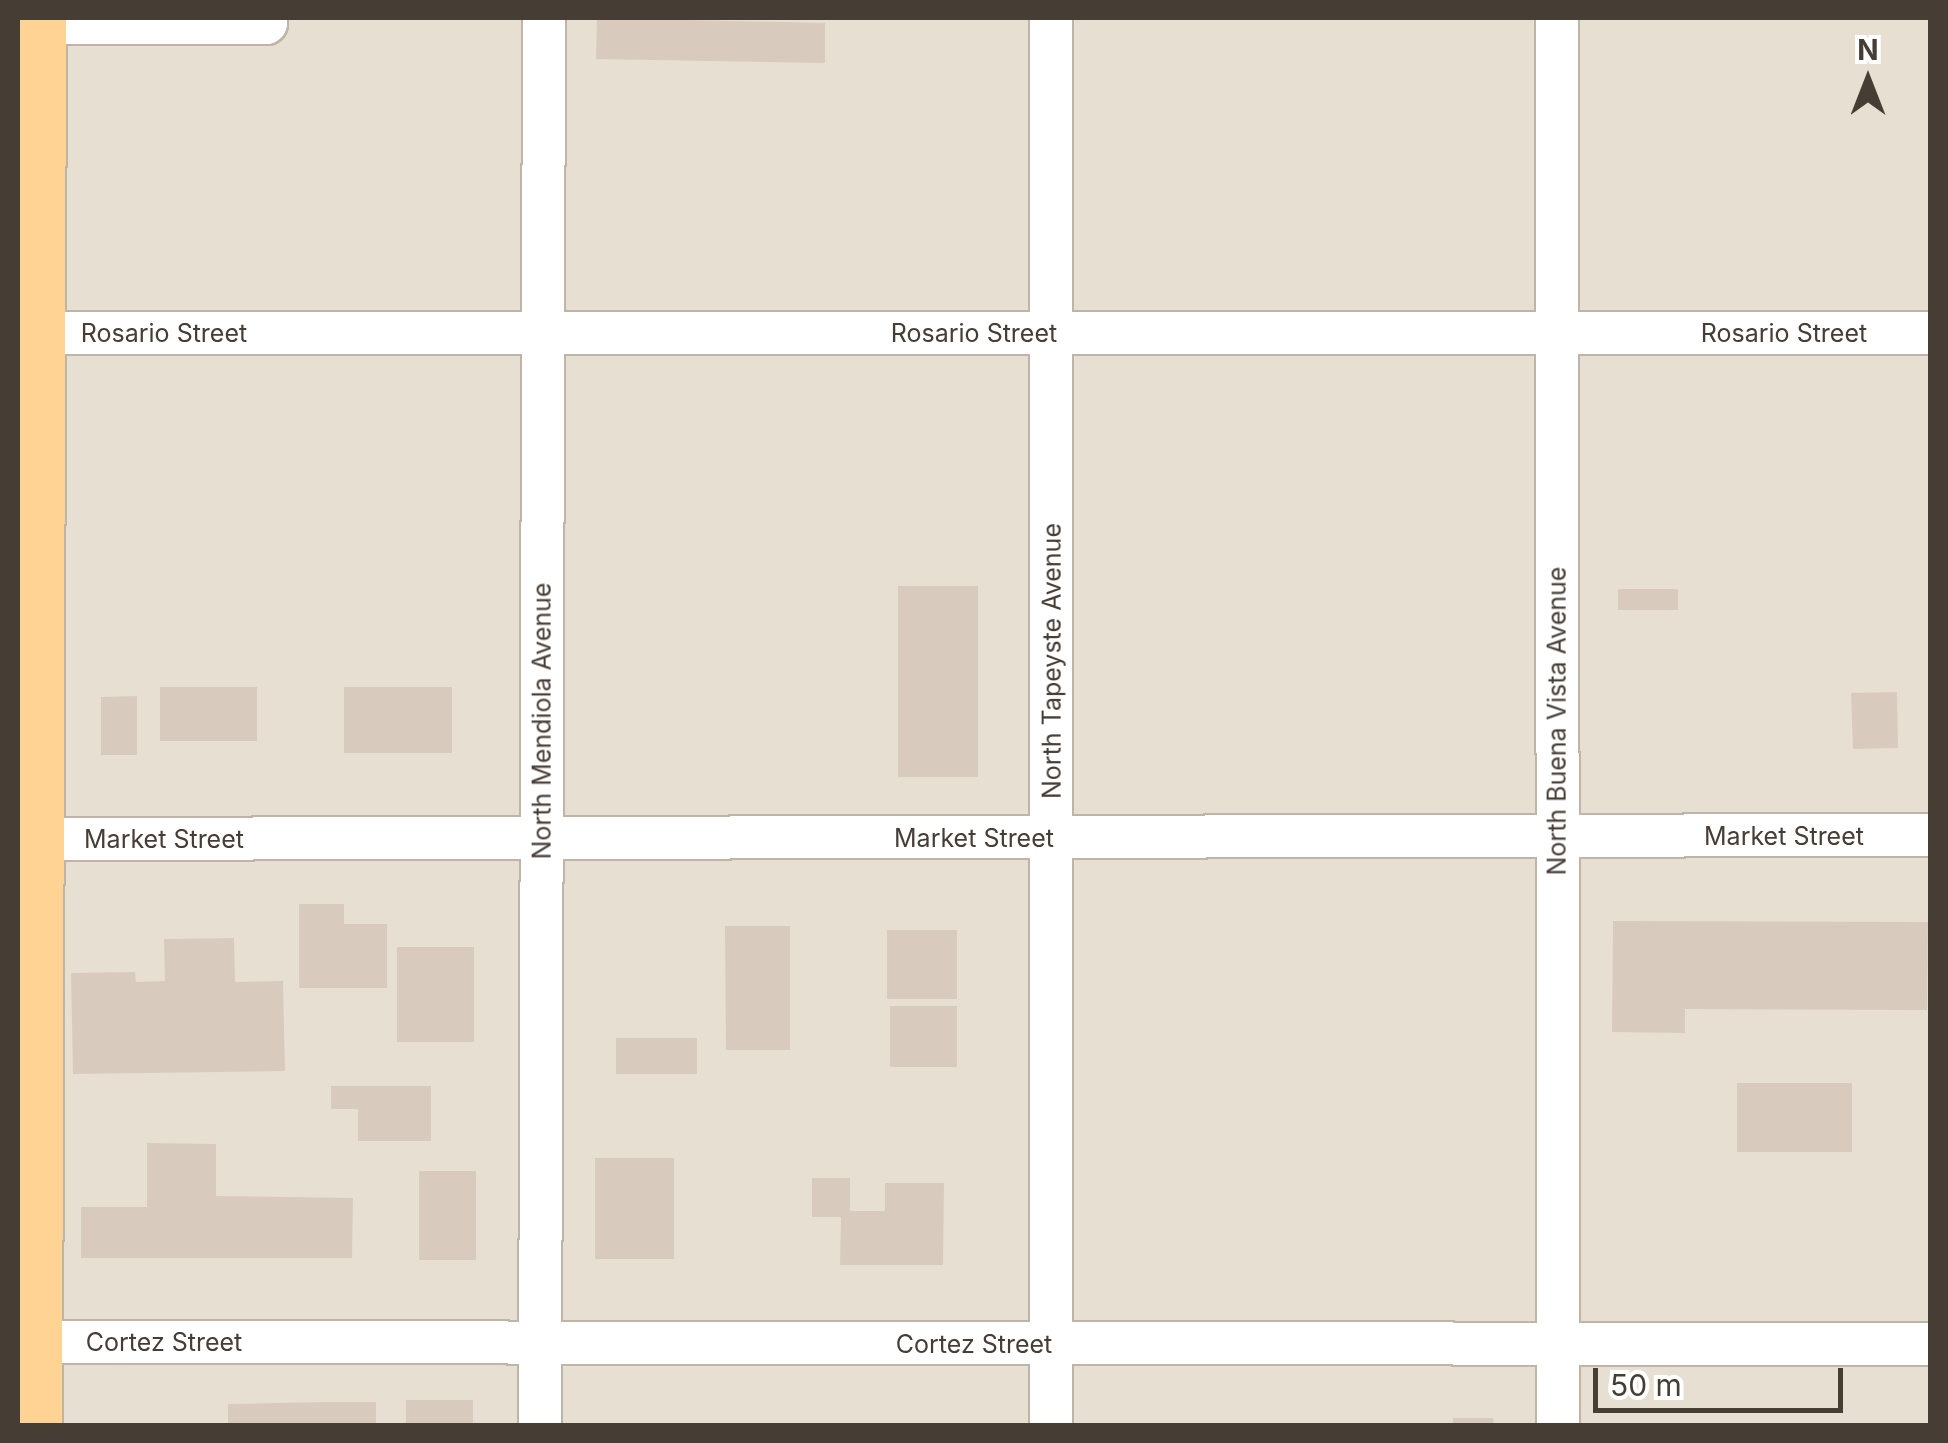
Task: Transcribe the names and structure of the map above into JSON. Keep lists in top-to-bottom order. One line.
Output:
{"streets":{"street":["Rosario Street","North Tapeyste Avenue","North Mendiola Avenue","North Buena Vista Avenue","Market Street","Cortez Street"]},"crossings":[["Rosario Street","North Tapeyste Avenue"],["Rosario Street","North Mendiola Avenue"],["Rosario Street","North Buena Vista Avenue"],["North Tapeyste Avenue","Market Street"],["North Tapeyste Avenue","Cortez Street"],["North Mendiola Avenue","Market Street"],["North Mendiola Avenue","Cortez Street"],["North Buena Vista Avenue","Market Street"],["North Buena Vista Avenue","Cortez Street"]],"scale_bar":"50 m","north":"top"}
